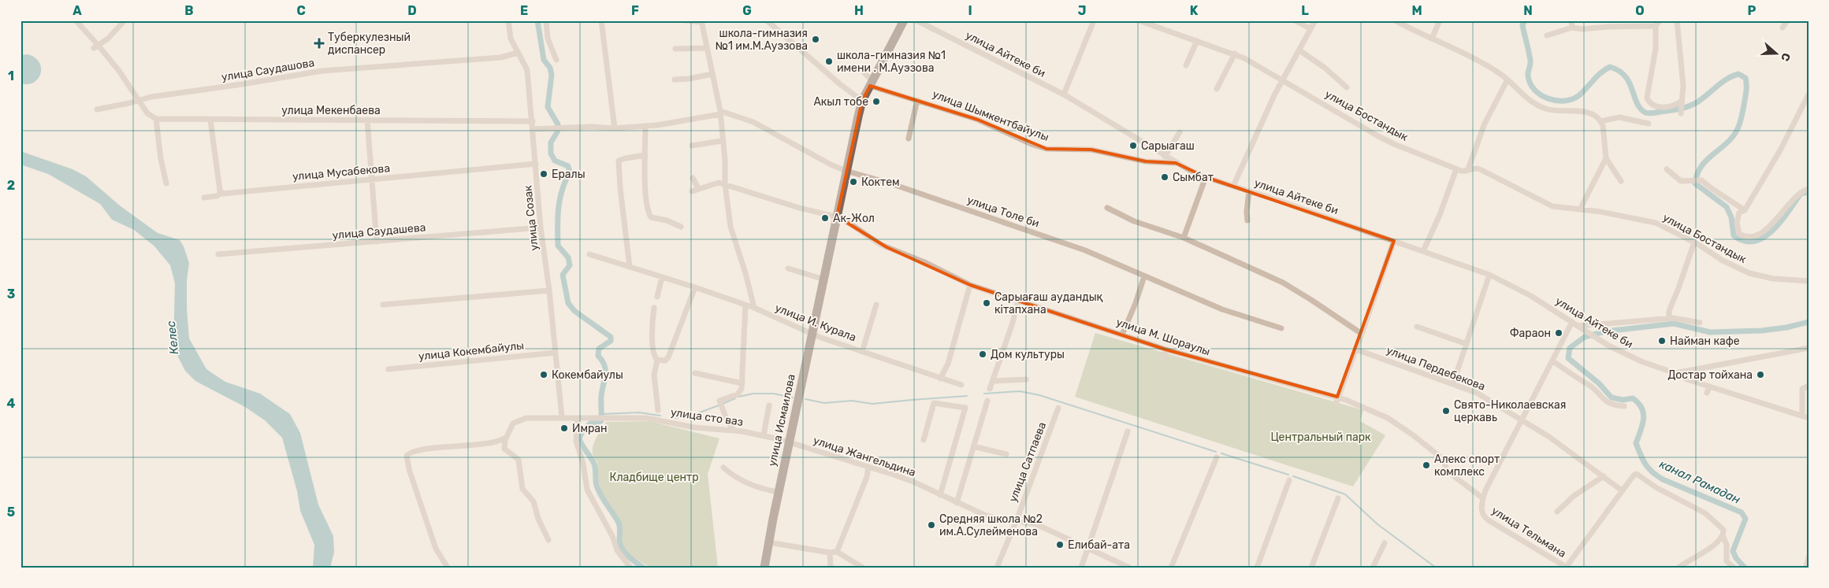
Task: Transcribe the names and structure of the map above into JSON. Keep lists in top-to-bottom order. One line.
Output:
{"streets":{"main road":["улица Исмаилова"],"street":["улица Айтеке би","улица Саудашова","улица Мекенбаева","улица Шымкентбайулы","улица Бостандык","улица Мусабекова","улица Толе би","улица Созак","улица Саудашева","улица И. Курала","улица М. Шораулы","улица Кокембайулы","улица Пердебекова","улица сто ваз","улица Жангельдина","улица Сатпаева","улица Тельмана"]},"crossings":[["улица Айтеке би","улица Шымкентбайулы"],["улица Айтеке би","улица Тельмана"],["улица Саудашова","улица Созак"],["улица Мекенбаева","улица Созак"],["улица Шымкентбайулы","улица Исмаилова"],["улица Мусабекова","улица Созак"],["улица Толе би","улица Исмаилова"],["улица Созак","улица Саудашева"],["улица Созак","улица Кокембайулы"],["улица Созак","улица сто ваз"],["улица И. Курала","улица Исмаилова"],["улица М. Шораулы","улица Исмаилова"],["улица М. Шораулы","улица Тельмана"],["улица Пердебекова","улица Тельмана"],["улица сто ваз","улица Исмаилова"],["улица сто ваз","улица Жангельдина"],["улица Исмаилова","улица Жангельдина"],["улица Жангельдина","улица Сатпаева"]],"water":["Келес","канал Рамадан"],"parks":["Центральный парк","Кладбище центр"],"places":{"other":["школа-гимназия №1 им.М.Ауэзова","школа-гимназия №1 имени . М.Ауэзова","Акыл тобе","Сарыагаш","Ералы","Сымбат","Коктем","Ак-Жол","Сарыағаш аудандық кітапхана","Фараон","Найман кафе","Дом культуры","Кокембайулы","Достар тойхана","Свято-Николаевская церкавь","Имран","Алекс спорт комплекс","Средняя школа №2 им.А.Сулейменова","Елибай-ата"],"health":["Туберкулезный диспансер"]},"north":"right","grid":{"columns":["A","B","C","D","E","F","G","H","I","J","K","L","M","N","O","P"],"rows":["1","2","3","4","5"]}}
